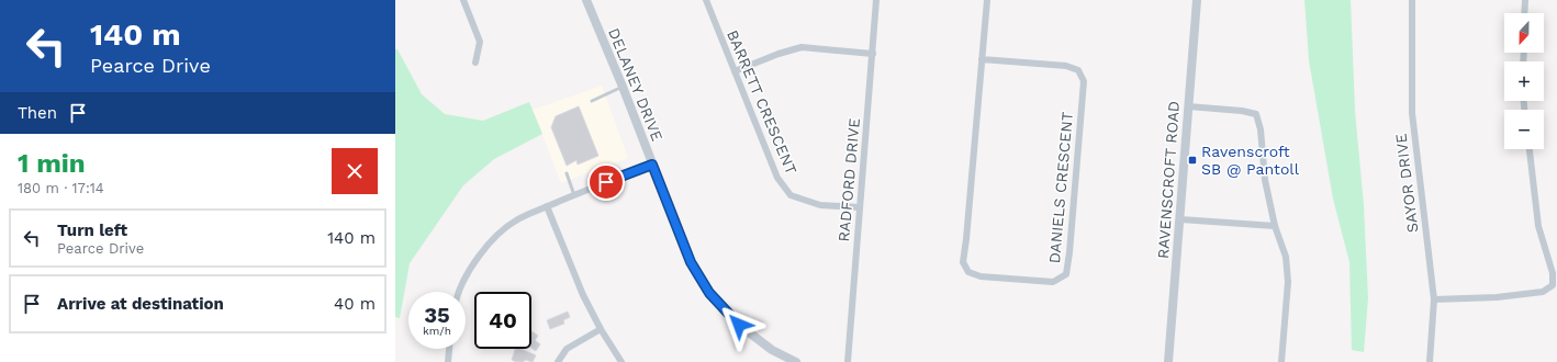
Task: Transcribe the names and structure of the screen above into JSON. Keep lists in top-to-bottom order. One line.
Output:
{"streets":{"street":["DELANEY DRIVE","BARRETT CRESCENT","RADFORD DRIVE","RAVENSCROFT ROAD","SAYOR DRIVE","DANIELS CRESCENT"]},"crossings":[["BARRETT CRESCENT","RADFORD DRIVE"]],"places":{"transit":["Ravenscroft SB @ Pantoll"]},"north":"bottom","page":{"turn":["140 m","Pearce Drive"],"map_buttons":["+","−"],"then":"Then","heading":["1 min","180 m · 17:14"],"list":[{"name":"Turn left","note":"Pearce Drive","value":"140 m"},{"name":"Arrive at destination","value":"40 m"}],"speed":"35 km/h","limit":"40"}}
